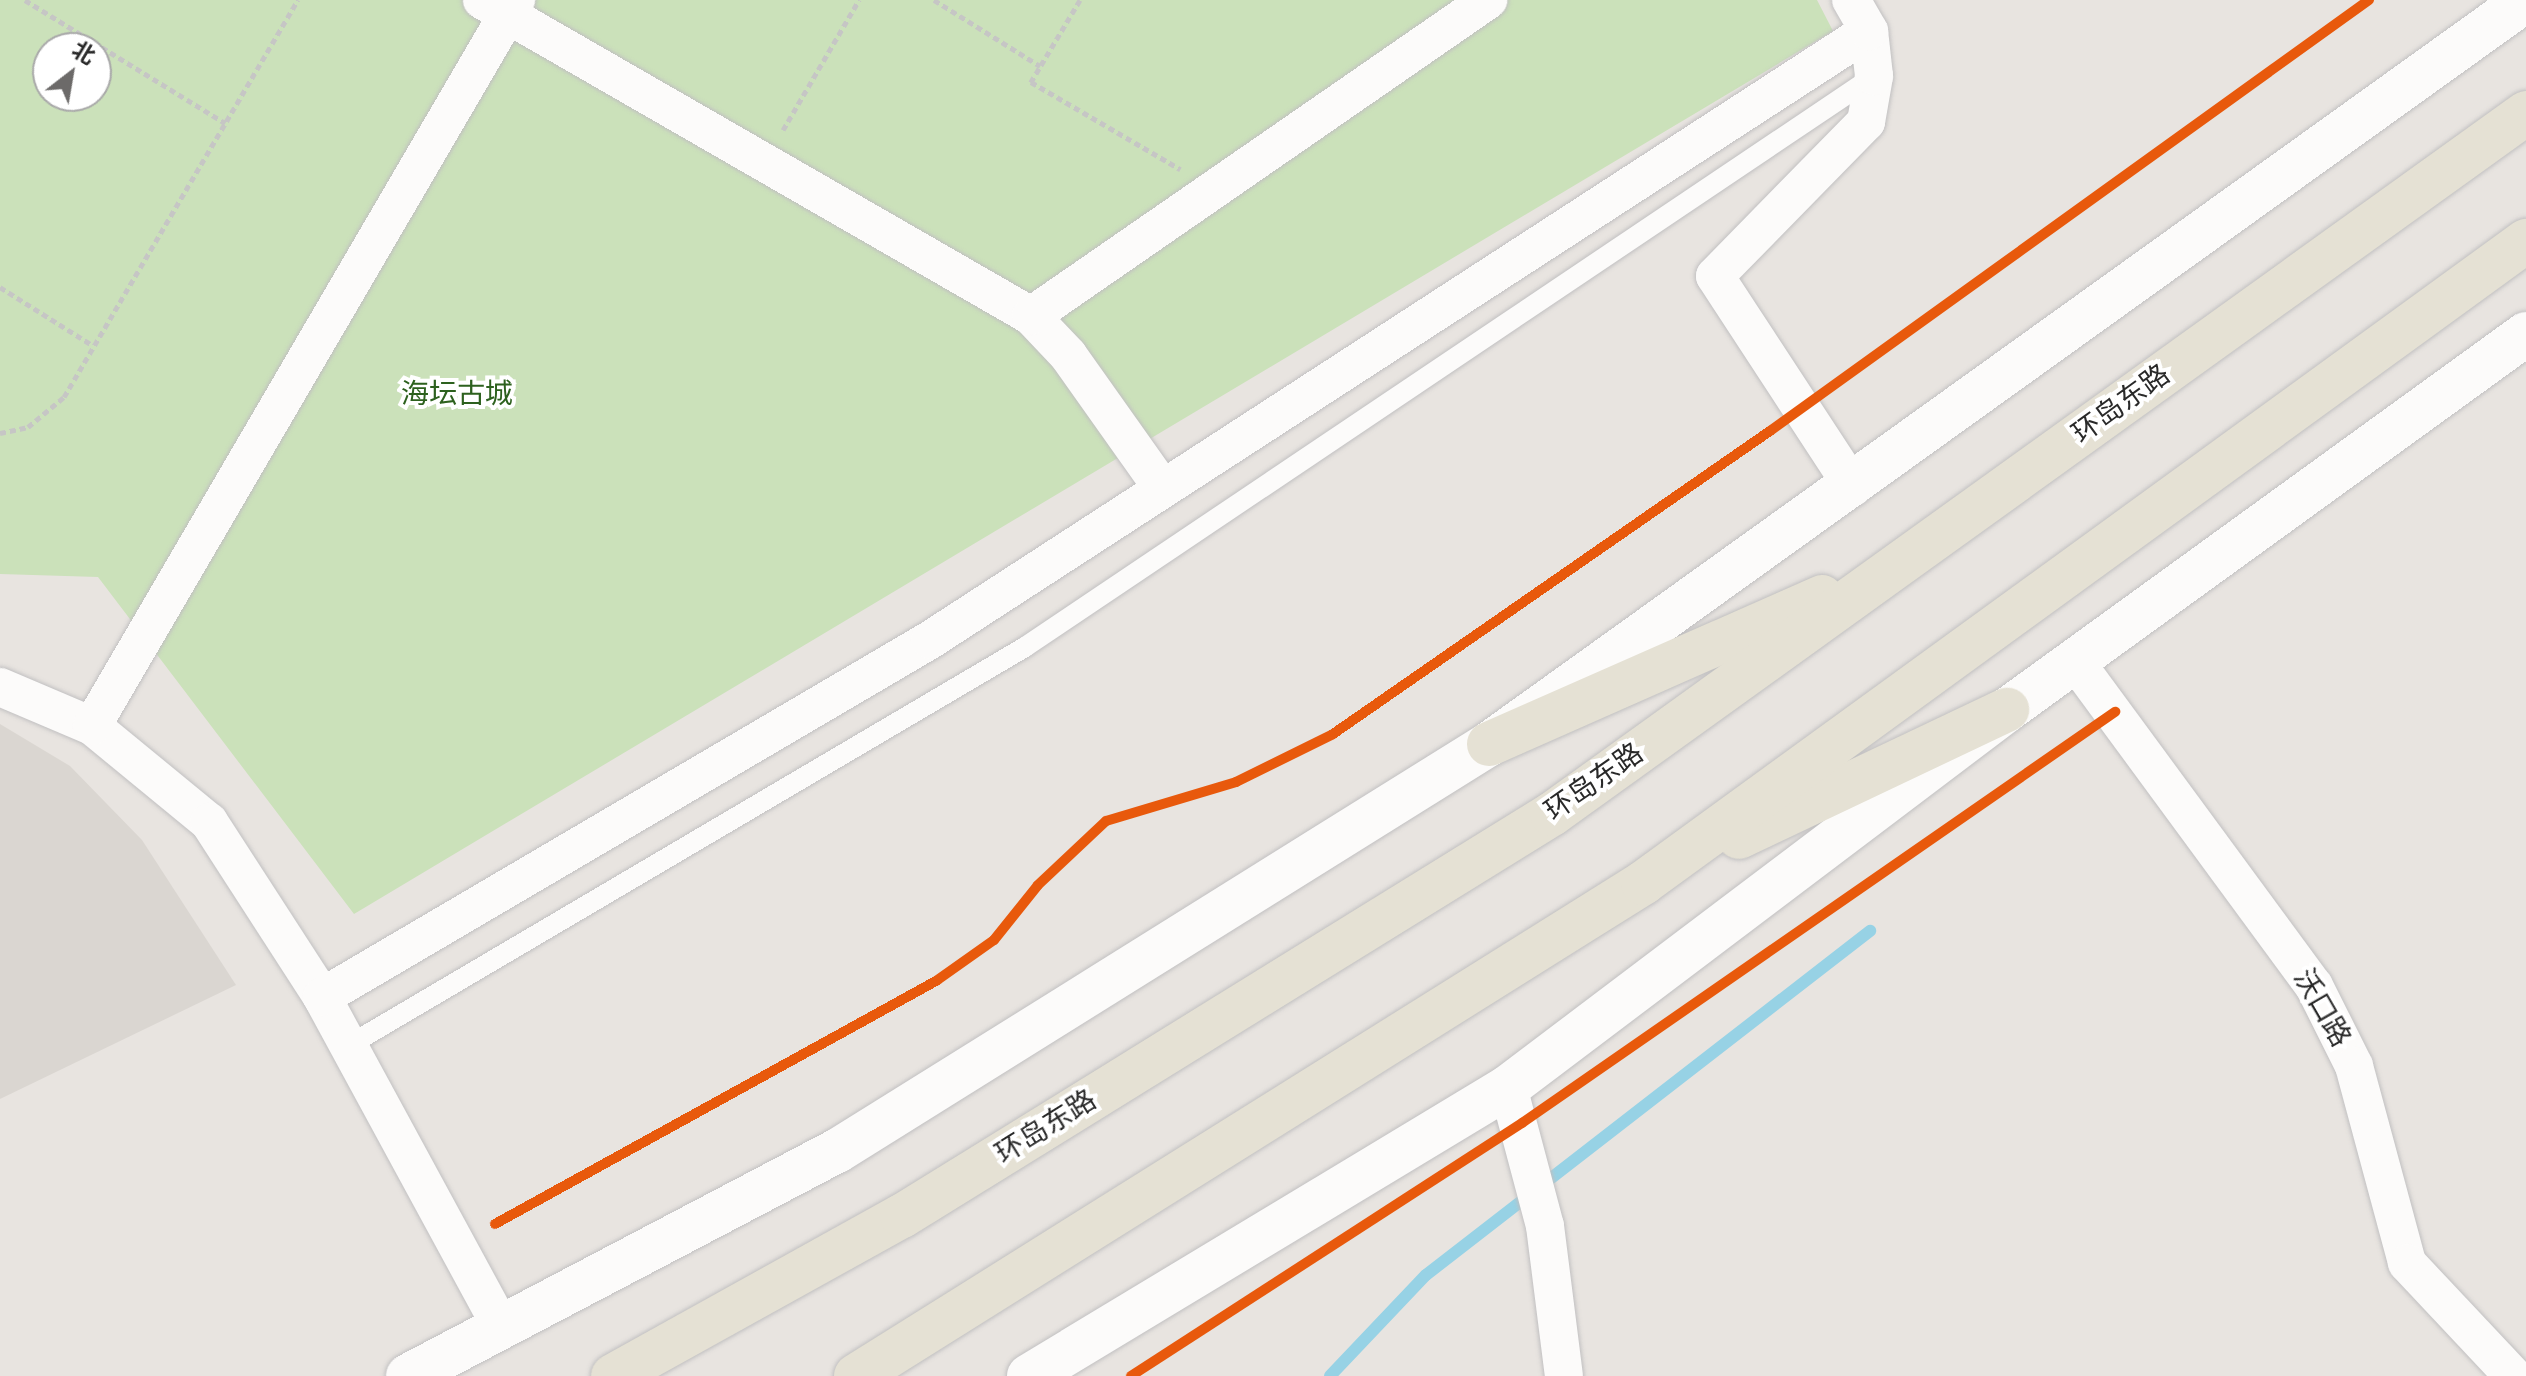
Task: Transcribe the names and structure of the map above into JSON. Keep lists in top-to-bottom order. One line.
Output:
{"streets":{"main road":["环岛东路"],"street":["沃口路"]},"parks":["海坛古城"],"north":"top right"}
